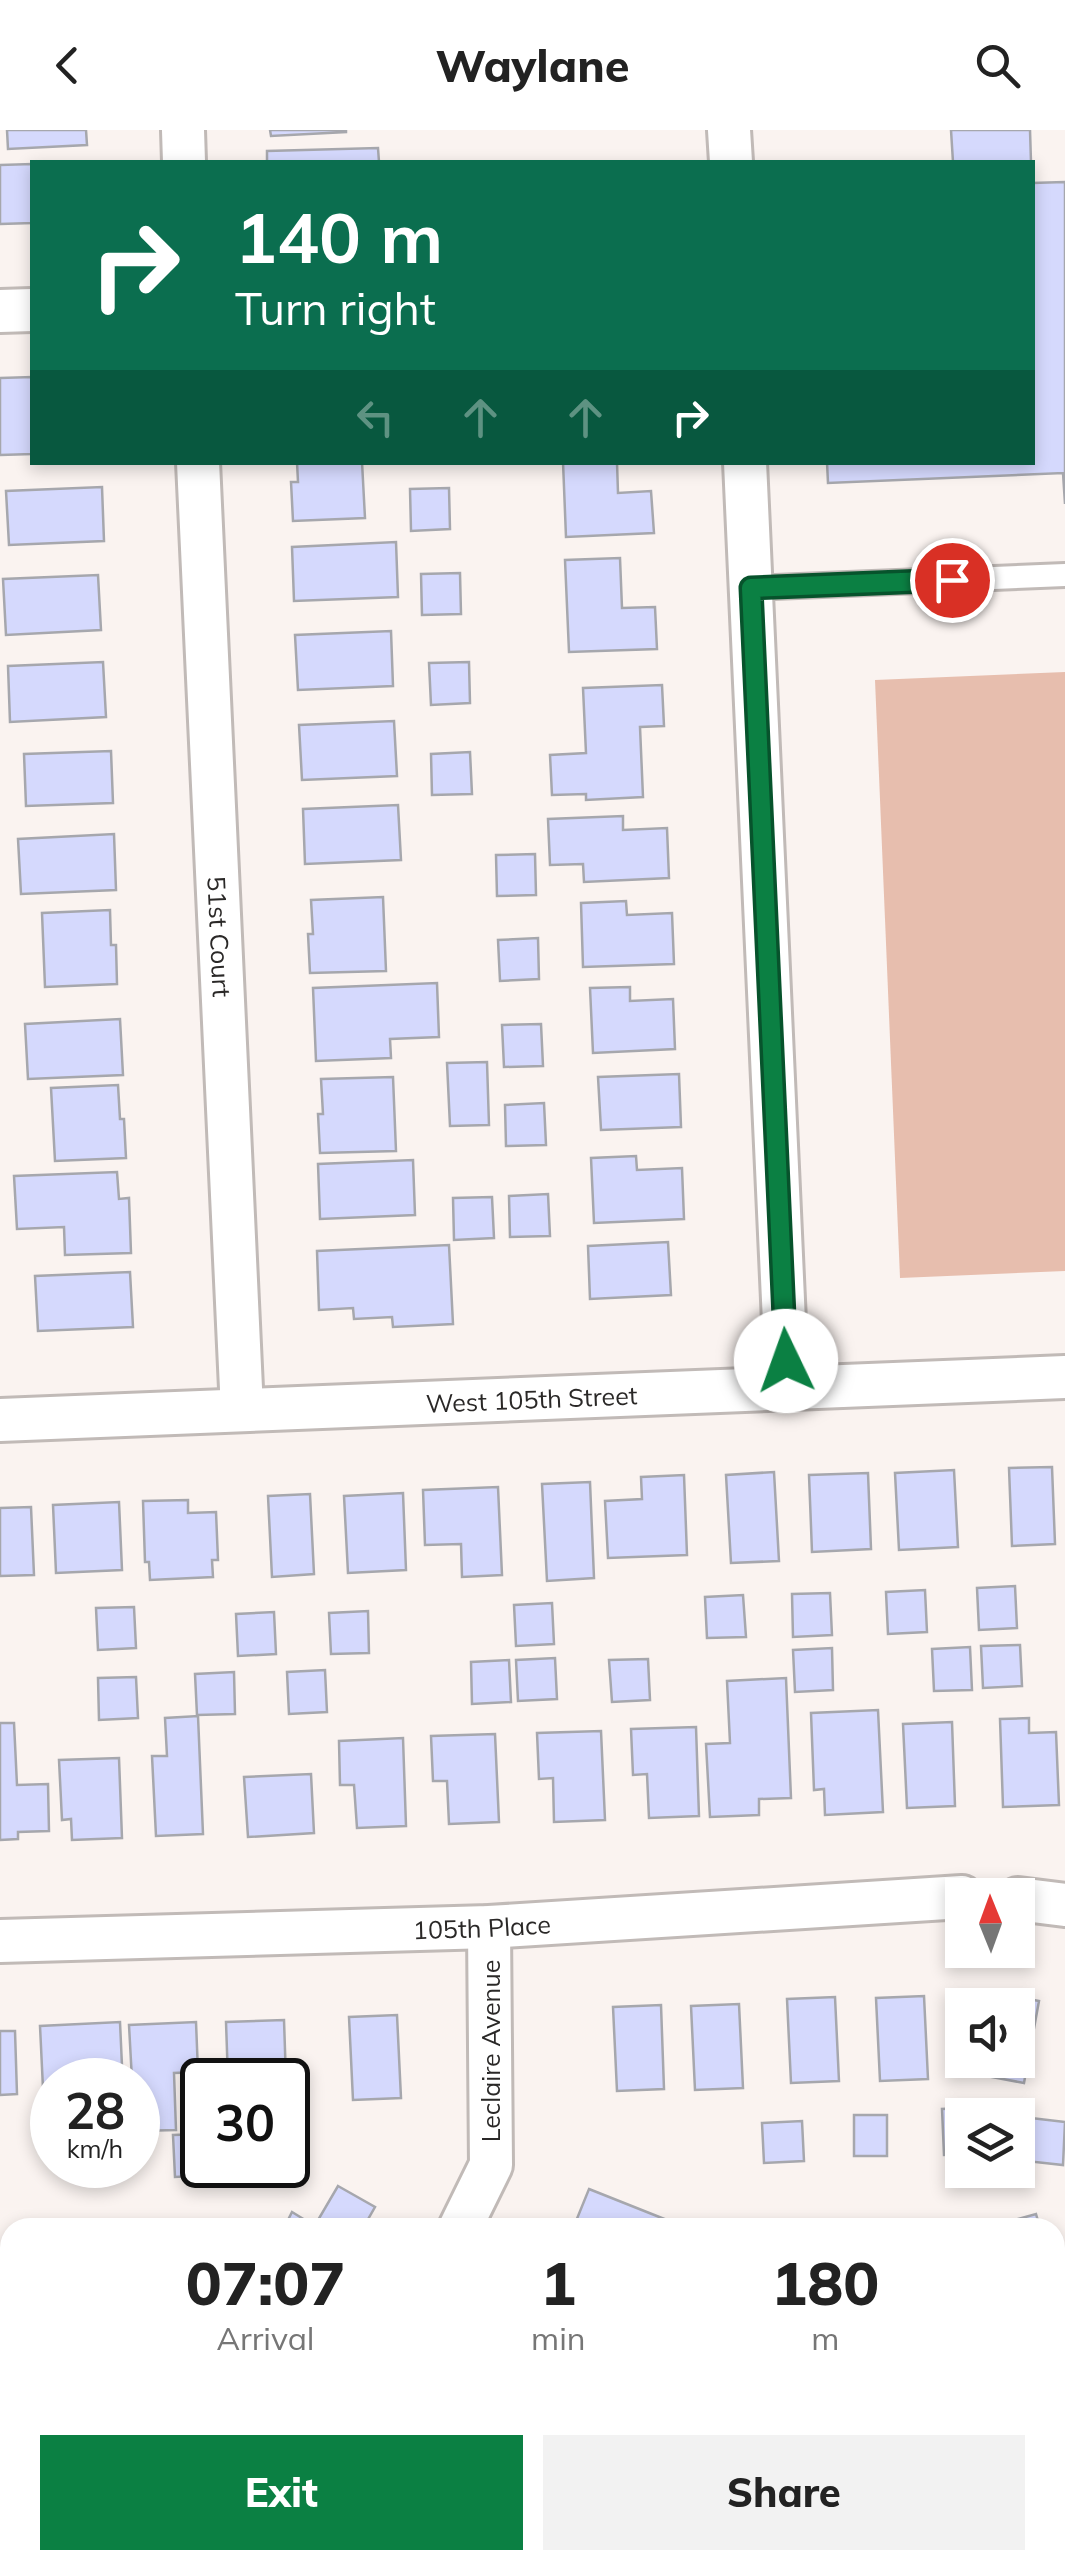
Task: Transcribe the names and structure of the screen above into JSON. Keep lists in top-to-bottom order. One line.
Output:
{"streets":{"street":["51st Court","West 105th Street","105th Place","Leclaire Avenue"]},"crossings":[["51st Court","West 105th Street"],["105th Place","Leclaire Avenue"]],"north":"top","page":{"header":"Waylane","turn":["140 m","Turn right"],"speed":"28 km/h","limit":"30","eta":["07:07","Arrival","1","min","180","m"],"buttons":["Exit","Share"]}}
